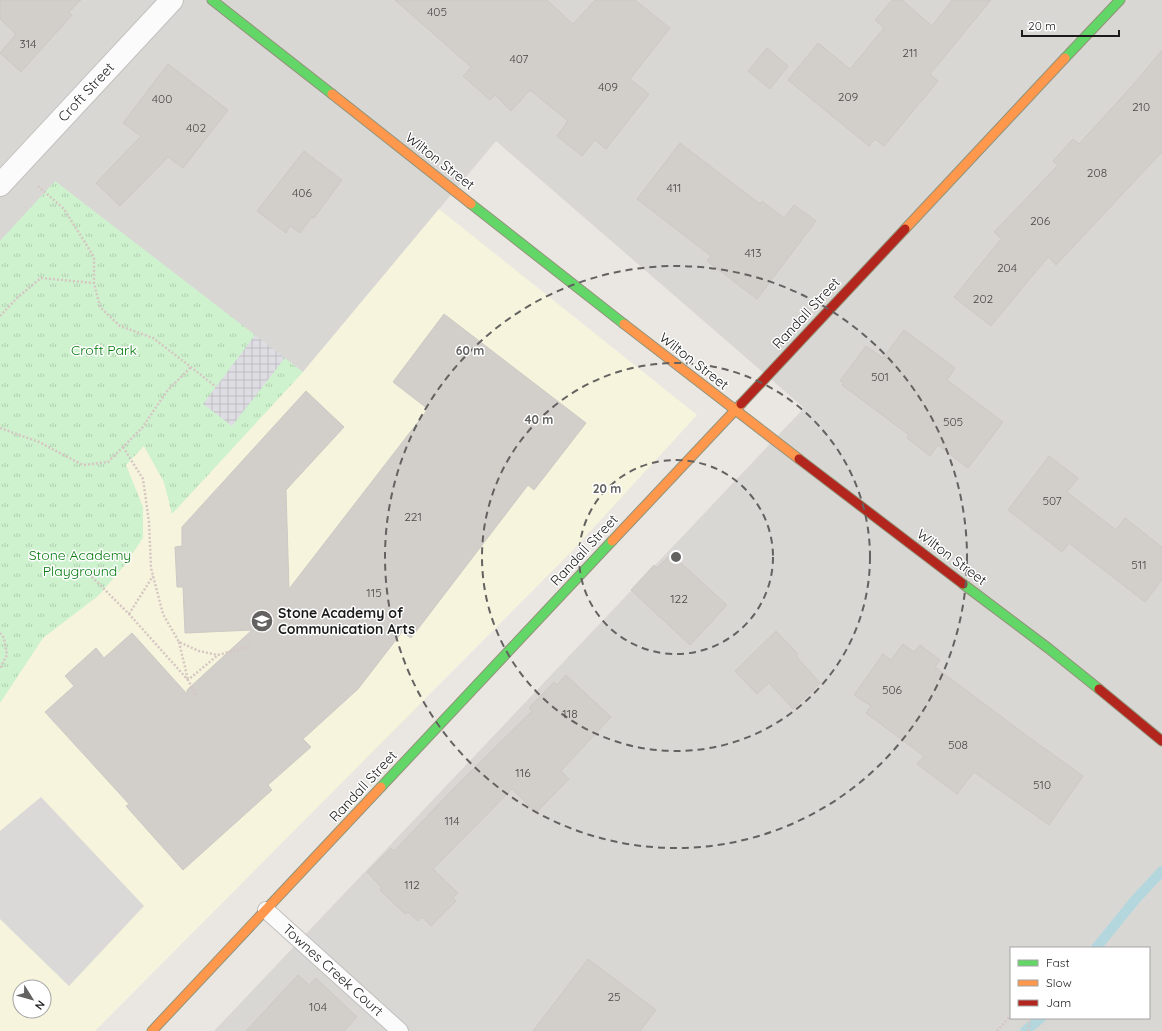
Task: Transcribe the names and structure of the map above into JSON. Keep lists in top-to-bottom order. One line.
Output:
{"streets":{"street":["Croft Street","Wilton Street","Randall Street"],"lane":["Townes Creek Court"]},"crossings":[["Wilton Street","Randall Street"],["Randall Street","Townes Creek Court"]],"parks":["Croft Park","Stone Academy Playground"],"places":{"school or university":["Stone Academy of Communication Arts"]},"house_numbers":["405","314","211","407","409","209","400","210","402","208","411","406","206","413","204","202","501","505","507","221","511","115","122","506","118","508","116","510","114","112","25","104"],"legend":["Fast","Slow","Jam"],"scale_bar":"20 m","north":"bottom right","rings":["60 m","40 m","20 m"]}
